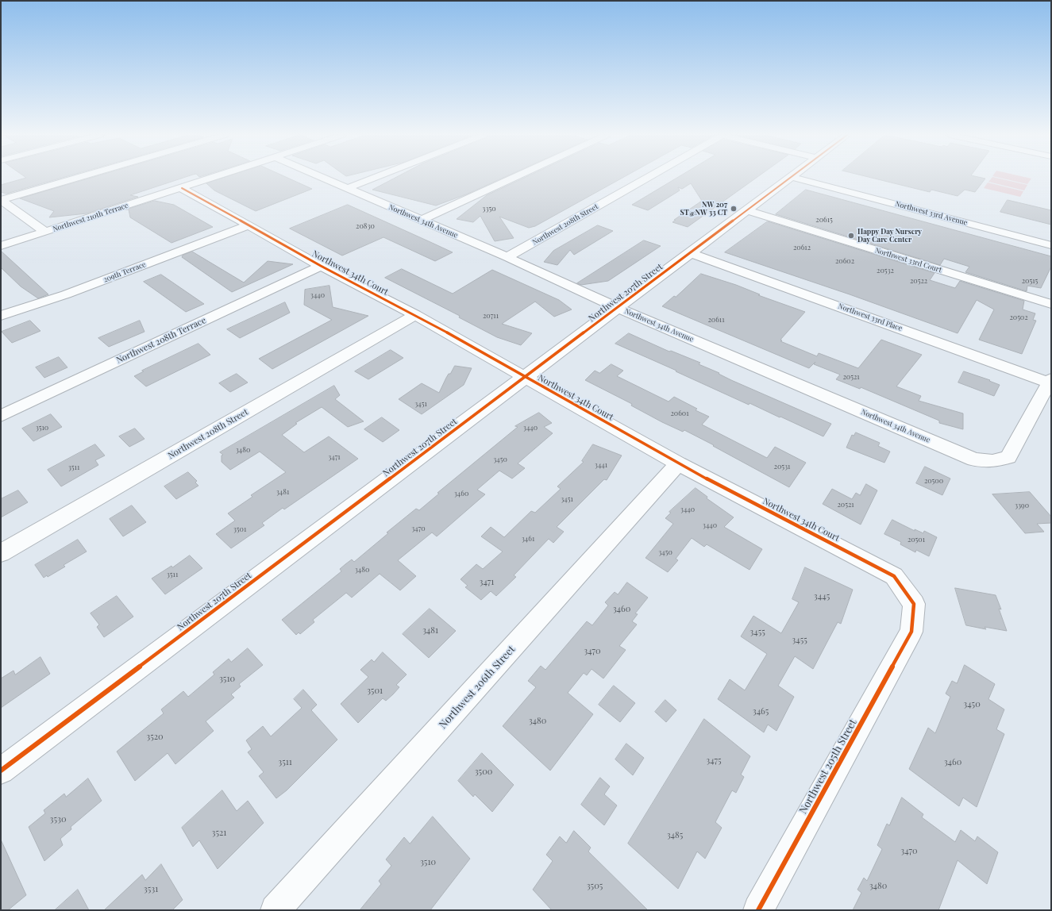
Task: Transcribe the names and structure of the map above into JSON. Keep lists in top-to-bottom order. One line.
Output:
{"streets":{"street":["Northwest 33rd Avenue","Northwest 210th Terrace","Northwest 34th Avenue","Northwest 208th Street","Northwest 33rd Court","209th Terrace","Northwest 34th Court","Northwest 207th Street","Northwest 33rd Place","Northwest 208th Terrace","Northwest 206th Street","Northwest 205th Street"]},"crossings":[["Northwest 210th Terrace","Northwest 34th Court"],["Northwest 34th Avenue","Northwest 208th Street"],["Northwest 34th Avenue","Northwest 207th Street"],["Northwest 34th Avenue","Northwest 33rd Place"],["Northwest 208th Street","Northwest 34th Court"],["Northwest 33rd Court","Northwest 207th Street"],["209th Terrace","Northwest 34th Court"],["Northwest 34th Court","Northwest 207th Street"],["Northwest 34th Court","Northwest 208th Terrace"],["Northwest 34th Court","Northwest 206th Street"],["Northwest 34th Court","Northwest 205th Street"],["Northwest 207th Street","Northwest 33rd Place"]],"places":["NW 207 ST@NW 33 CT","Happy Day Nursery Day Care Center"],"house_numbers":["3350","20615","20830","20612","20602","20532","20522","20515","3440","20711","20502","20611","20521","3451","20601","3510","3440","3480","3471","3450","3441","20531","3511","20500","3481","3460","3451","20521","3390","3440","3440","3470","3501","3461","20501","3450","3480","3511","3471","3445","3460","3481","3455","3455","3470","3510","3501","3450","3465","3480","3520","3475","3511","3460","3500","3530","3521","3485","3470","3510","3505","3480","3531"]}
